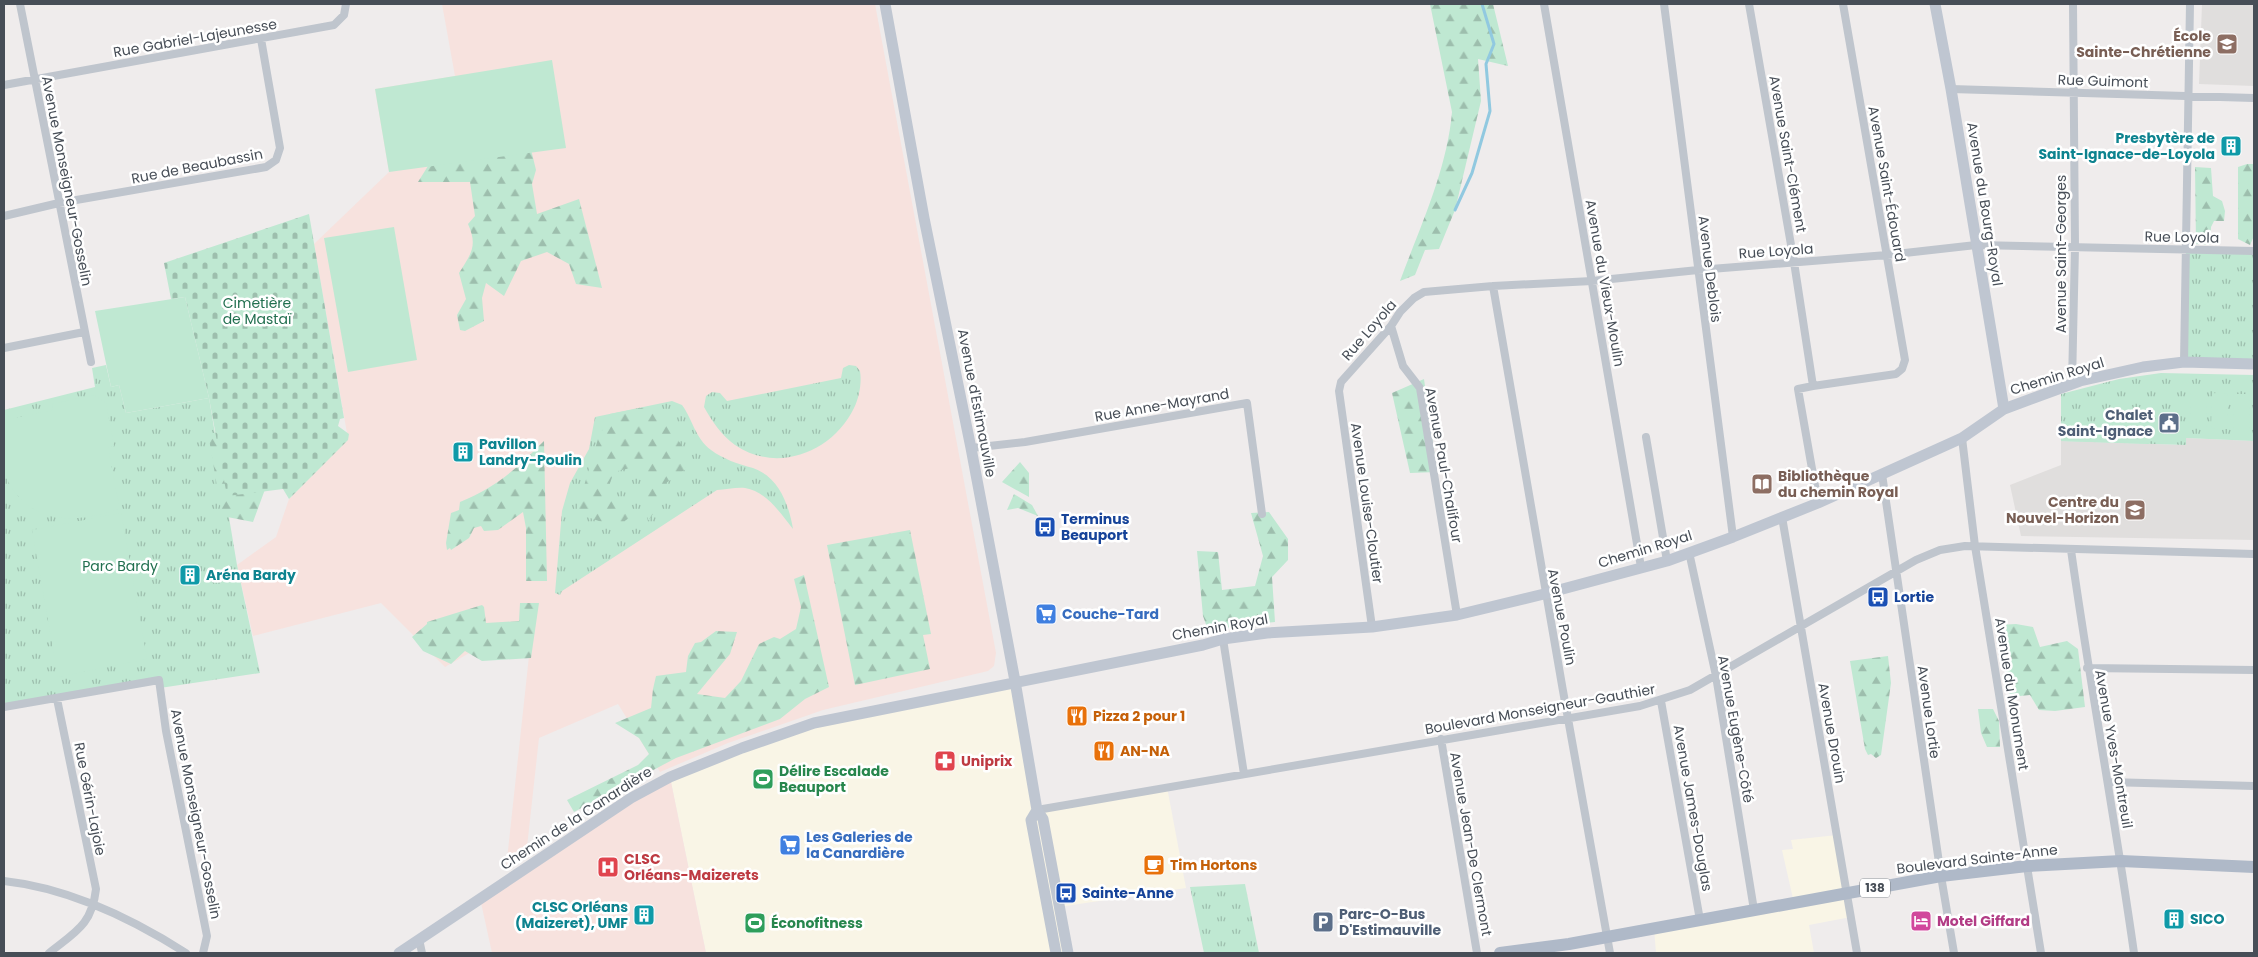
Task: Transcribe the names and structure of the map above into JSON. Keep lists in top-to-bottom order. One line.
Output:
{"streets":{"main road":["Avenue du Bourg-Royal","Chemin Royal","Avenue d'Estimauville","Chemin de la Canardière","Boulevard Sainte-Anne","138"],"street":["Rue Gabriel-Lajeunesse","Rue Guimont","Avenue Saint-Clément","Rue de Beaubassin","Avenue Monseigneur-Gosselin","Avenue Saint-Édouard","Rue Loyola","Avenue Saint-Georges","Avenue Deblois","Avenue du Vieux-Moulin","Rue Anne-Mayrand","Avenue Paul-Chalifour","Avenue Louise-Cloutier","Avenue Poulin","Avenue du Monument","Boulevard Monseigneur-Gauthier","Avenue Lortie","Avenue Eugène-Côté","Avenue Drouin","Avenue Yves-Montreuil","Rue Gérin-Lajoie","Avenue James-Douglas","Avenue Jean-De Clermont"]},"crossings":[["Rue Gabriel-Lajeunesse","Rue de Beaubassin"],["Rue Gabriel-Lajeunesse","Avenue Monseigneur-Gosselin"],["Rue Guimont","Avenue du Bourg-Royal"],["Rue Guimont","Avenue Saint-Georges"],["Avenue Saint-Clément","Avenue Saint-Édouard"],["Avenue Saint-Clément","Rue Loyola"],["Rue de Beaubassin","Avenue Monseigneur-Gosselin"],["Avenue Monseigneur-Gosselin","Rue Gérin-Lajoie"],["Avenue Saint-Édouard","Rue Loyola"],["Avenue du Bourg-Royal","Rue Loyola"],["Avenue du Bourg-Royal","Chemin Royal"],["Rue Loyola","Avenue Saint-Georges"],["Rue Loyola","Avenue Deblois"],["Rue Loyola","Avenue du Vieux-Moulin"],["Rue Loyola","Avenue Paul-Chalifour"],["Rue Loyola","Avenue Louise-Cloutier"],["Rue Loyola","Avenue Poulin"],["Avenue Saint-Georges","Chemin Royal"],["Avenue Deblois","Chemin Royal"],["Avenue du Vieux-Moulin","Chemin Royal"],["Chemin Royal","Avenue d'Estimauville"],["Chemin Royal","Avenue Paul-Chalifour"],["Chemin Royal","Avenue Louise-Cloutier"],["Chemin Royal","Avenue Poulin"],["Chemin Royal","Avenue du Monument"],["Chemin Royal","Avenue Lortie"],["Chemin Royal","Avenue Eugène-Côté"],["Chemin Royal","Avenue Drouin"],["Chemin Royal","Chemin de la Canardière"],["Avenue d'Estimauville","Rue Anne-Mayrand"],["Avenue d'Estimauville","Boulevard Monseigneur-Gauthier"],["Avenue d'Estimauville","Chemin de la Canardière"],["Avenue Poulin","Boulevard Monseigneur-Gauthier"],["Avenue Poulin","Boulevard Sainte-Anne"],["Avenue du Monument","Boulevard Monseigneur-Gauthier"],["Avenue du Monument","Boulevard Sainte-Anne"],["Boulevard Monseigneur-Gauthier","Avenue Lortie"],["Boulevard Monseigneur-Gauthier","Avenue Eugène-Côté"],["Boulevard Monseigneur-Gauthier","Avenue Drouin"],["Boulevard Monseigneur-Gauthier","Avenue Yves-Montreuil"],["Boulevard Monseigneur-Gauthier","Avenue James-Douglas"],["Boulevard Monseigneur-Gauthier","Avenue Jean-De Clermont"],["Avenue Lortie","Boulevard Sainte-Anne"],["Avenue Eugène-Côté","Boulevard Sainte-Anne"],["Avenue Drouin","Boulevard Sainte-Anne"],["Avenue Yves-Montreuil","Boulevard Sainte-Anne"],["Avenue James-Douglas","Boulevard Sainte-Anne"]],"parks":["Cimetière de Mastaï","Parc Bardy"],"places":{"school or university":["École Sainte-Chrétienne","Centre du Nouvel-Horizon"],"building":["Presbytère de Saint-Ignace-de-Loyola","Pavillon Landry-Poulin","Aréna Bardy","CLSC Orléans (Maizeret), UMF","SICO"],"public building":["Chalet Saint-Ignace"],"library":["Bibliothèque du chemin Royal"],"bus stop":["Terminus Beauport","Lortie","Sainte-Anne"],"supermarket":["Couche-Tard","Les Galeries de la Canardière"],"restaurant":["Pizza 2 pour 1","AN-NA"],"pharmacy":["Uniprix"],"sports":["Délire Escalade Beauport","Éconofitness"],"cafe":["Tim Hortons"],"hospital":["CLSC Orléans-Maizerets"],"hotel":["Motel Giffard"],"parking":["Parc-O-Bus D'Estimauville"]}}
